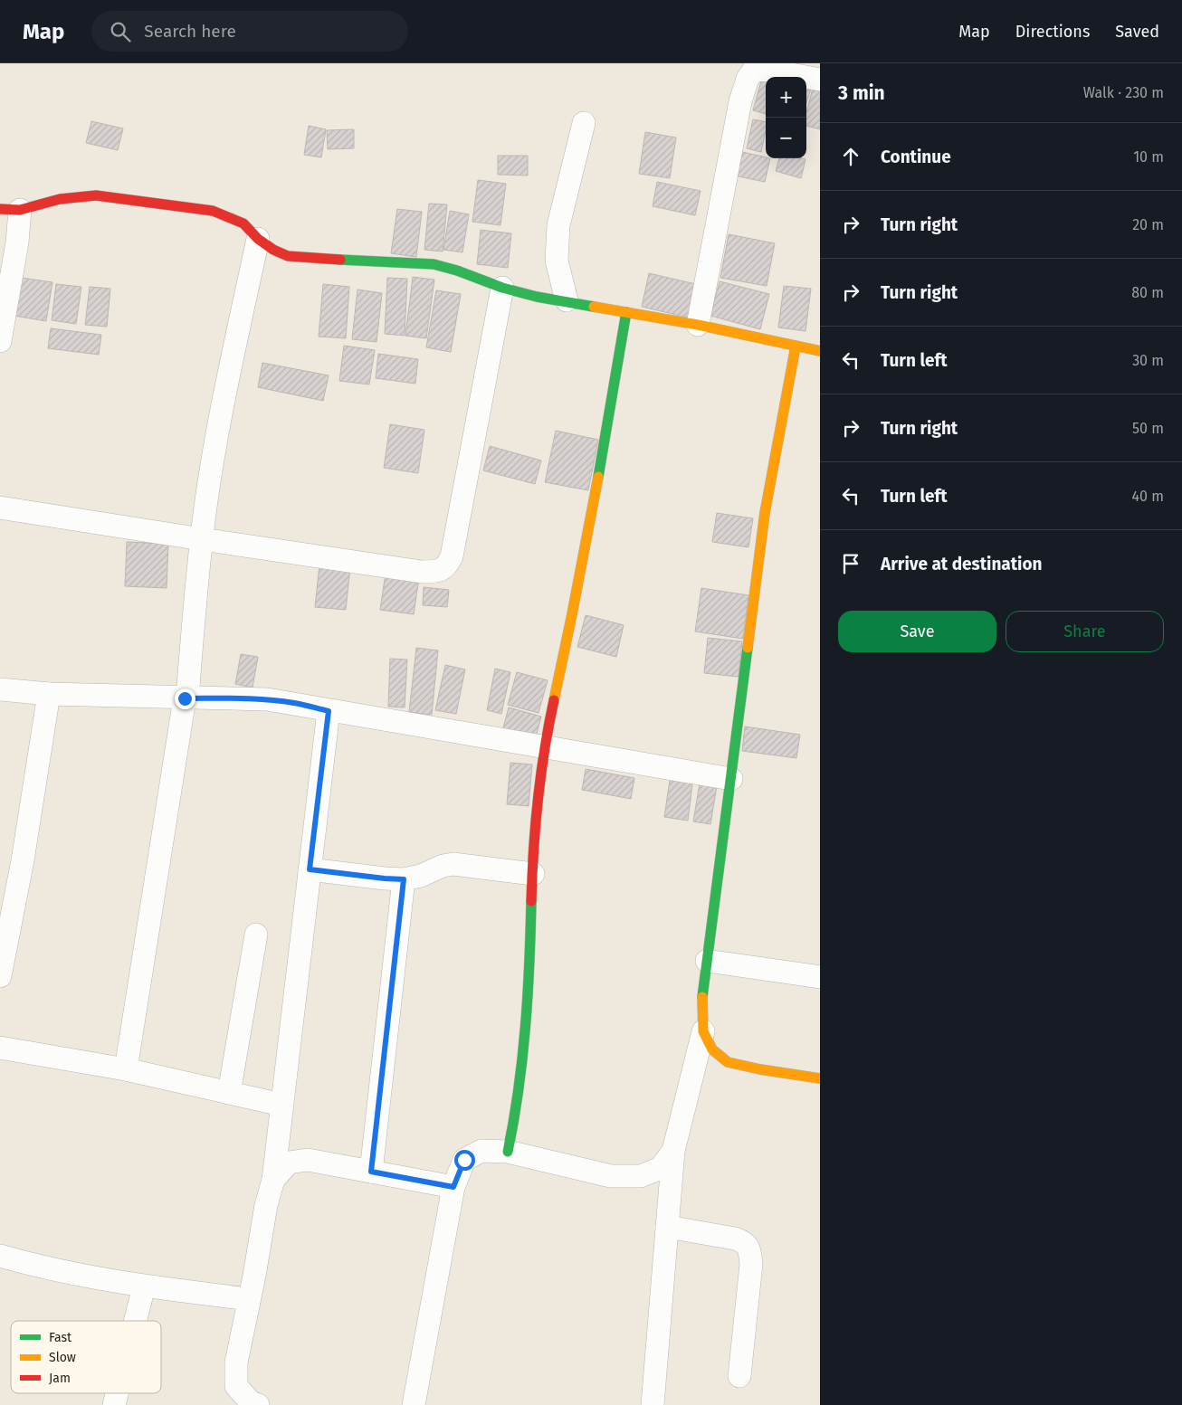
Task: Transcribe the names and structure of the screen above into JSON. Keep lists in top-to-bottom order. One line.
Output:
{"legend":["Fast","Slow","Jam"],"page":{"header":"Map","search":"Search here","nav":["Map","Directions","Saved"],"heading":["3 min","Walk · 230 m"],"map_buttons":["+","−"],"list":[["Continue","10 m"],["Turn right","20 m"],["Turn right","80 m"],["Turn left","30 m"],["Turn right","50 m"],["Turn left","40 m"],"Arrive at destination"],"buttons":["Save","Share"]}}
